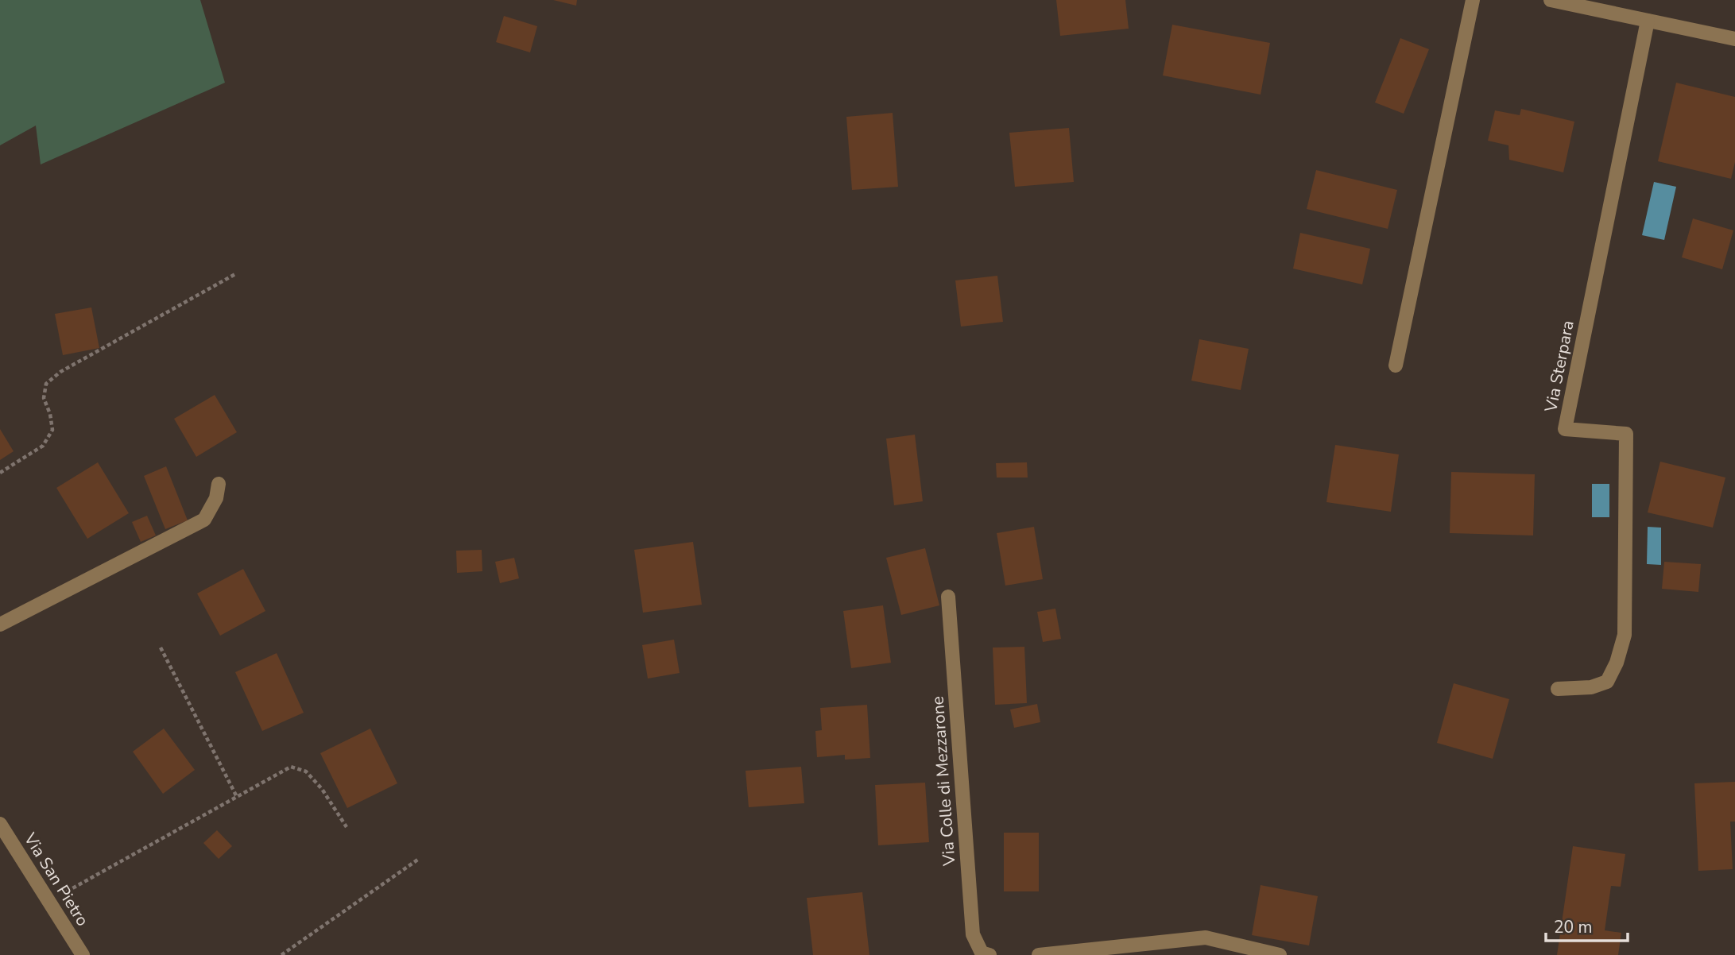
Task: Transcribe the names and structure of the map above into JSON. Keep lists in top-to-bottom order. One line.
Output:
{"streets":{"street":["Via Sterpara","Via Colle di Mezzarone","Via San Pietro"]},"scale_bar":"20 m"}
